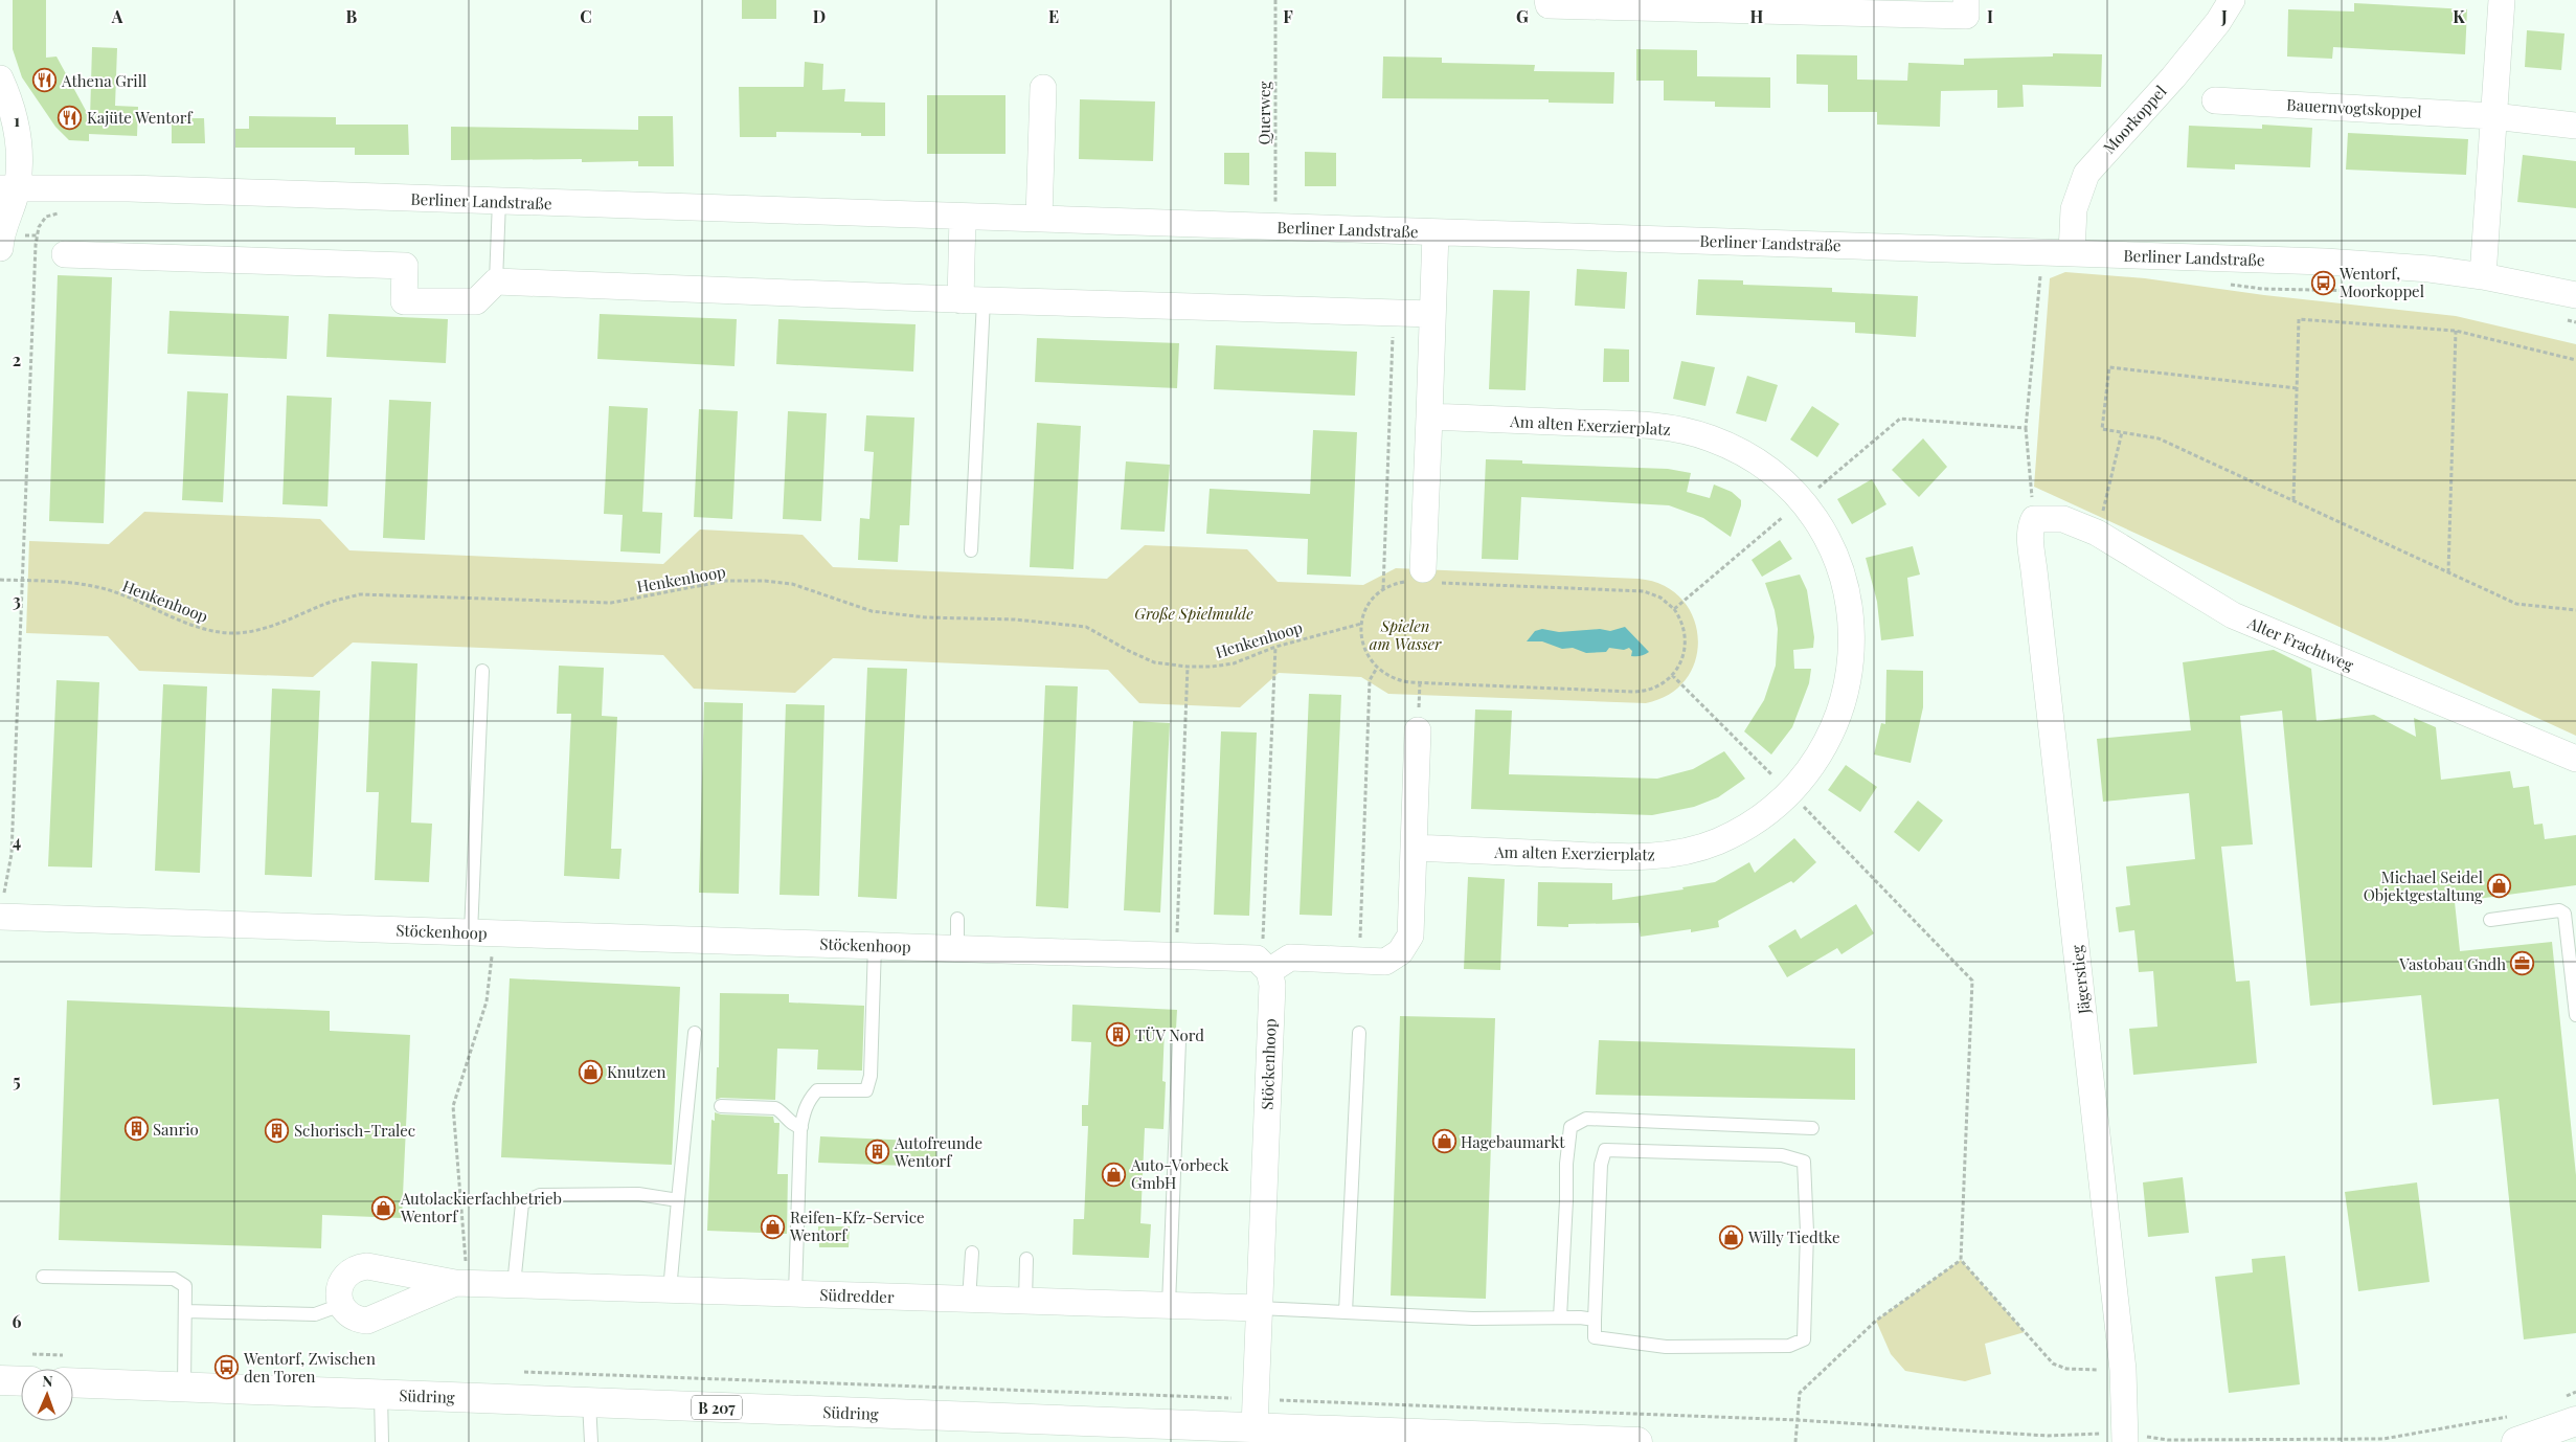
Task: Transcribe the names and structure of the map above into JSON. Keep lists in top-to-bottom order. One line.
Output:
{"streets":{"main road":["Südring","B 207"],"street":["Bauernvogtskoppel","Moorkoppel","Berliner Landstraße","Am alten Exerzierplatz","Alter Frachtweg","Stöckenhoop","Jägerstieg","Südredder"],"path":["Querweg","Henkenhoop"]},"crossings":[["Querweg","Berliner Landstraße"],["Moorkoppel","Berliner Landstraße"],["Alter Frachtweg","Jägerstieg"],["Stöckenhoop","Südredder"],["Stöckenhoop","Südring"]],"parks":["Große Spielmulde","Spielen am Wasser"],"places":{"restaurant":["Athena Grill","Kajüte Wentorf"],"bus stop":["Wentorf, Moorkoppel","Wentorf, Zwischen den Toren"],"shop":["Michael Seidel Objektgestaltung","Knutzen","Hagebaumarkt","Auto-Vorbeck GmbH","Autolackierfachbetrieb Wentorf","Reifen-Kfz-Service Wentorf","Willy Tiedtke"],"office":["Vastobau Gndh"],"building":["TÜV Nord","Sanrio","Schorisch-Tralec","Autofreunde Wentorf"]},"north":"top","grid":{"columns":["A","B","C","D","E","F","G","H","I","J","K"],"rows":["1","2","3","4","5","6"]}}
